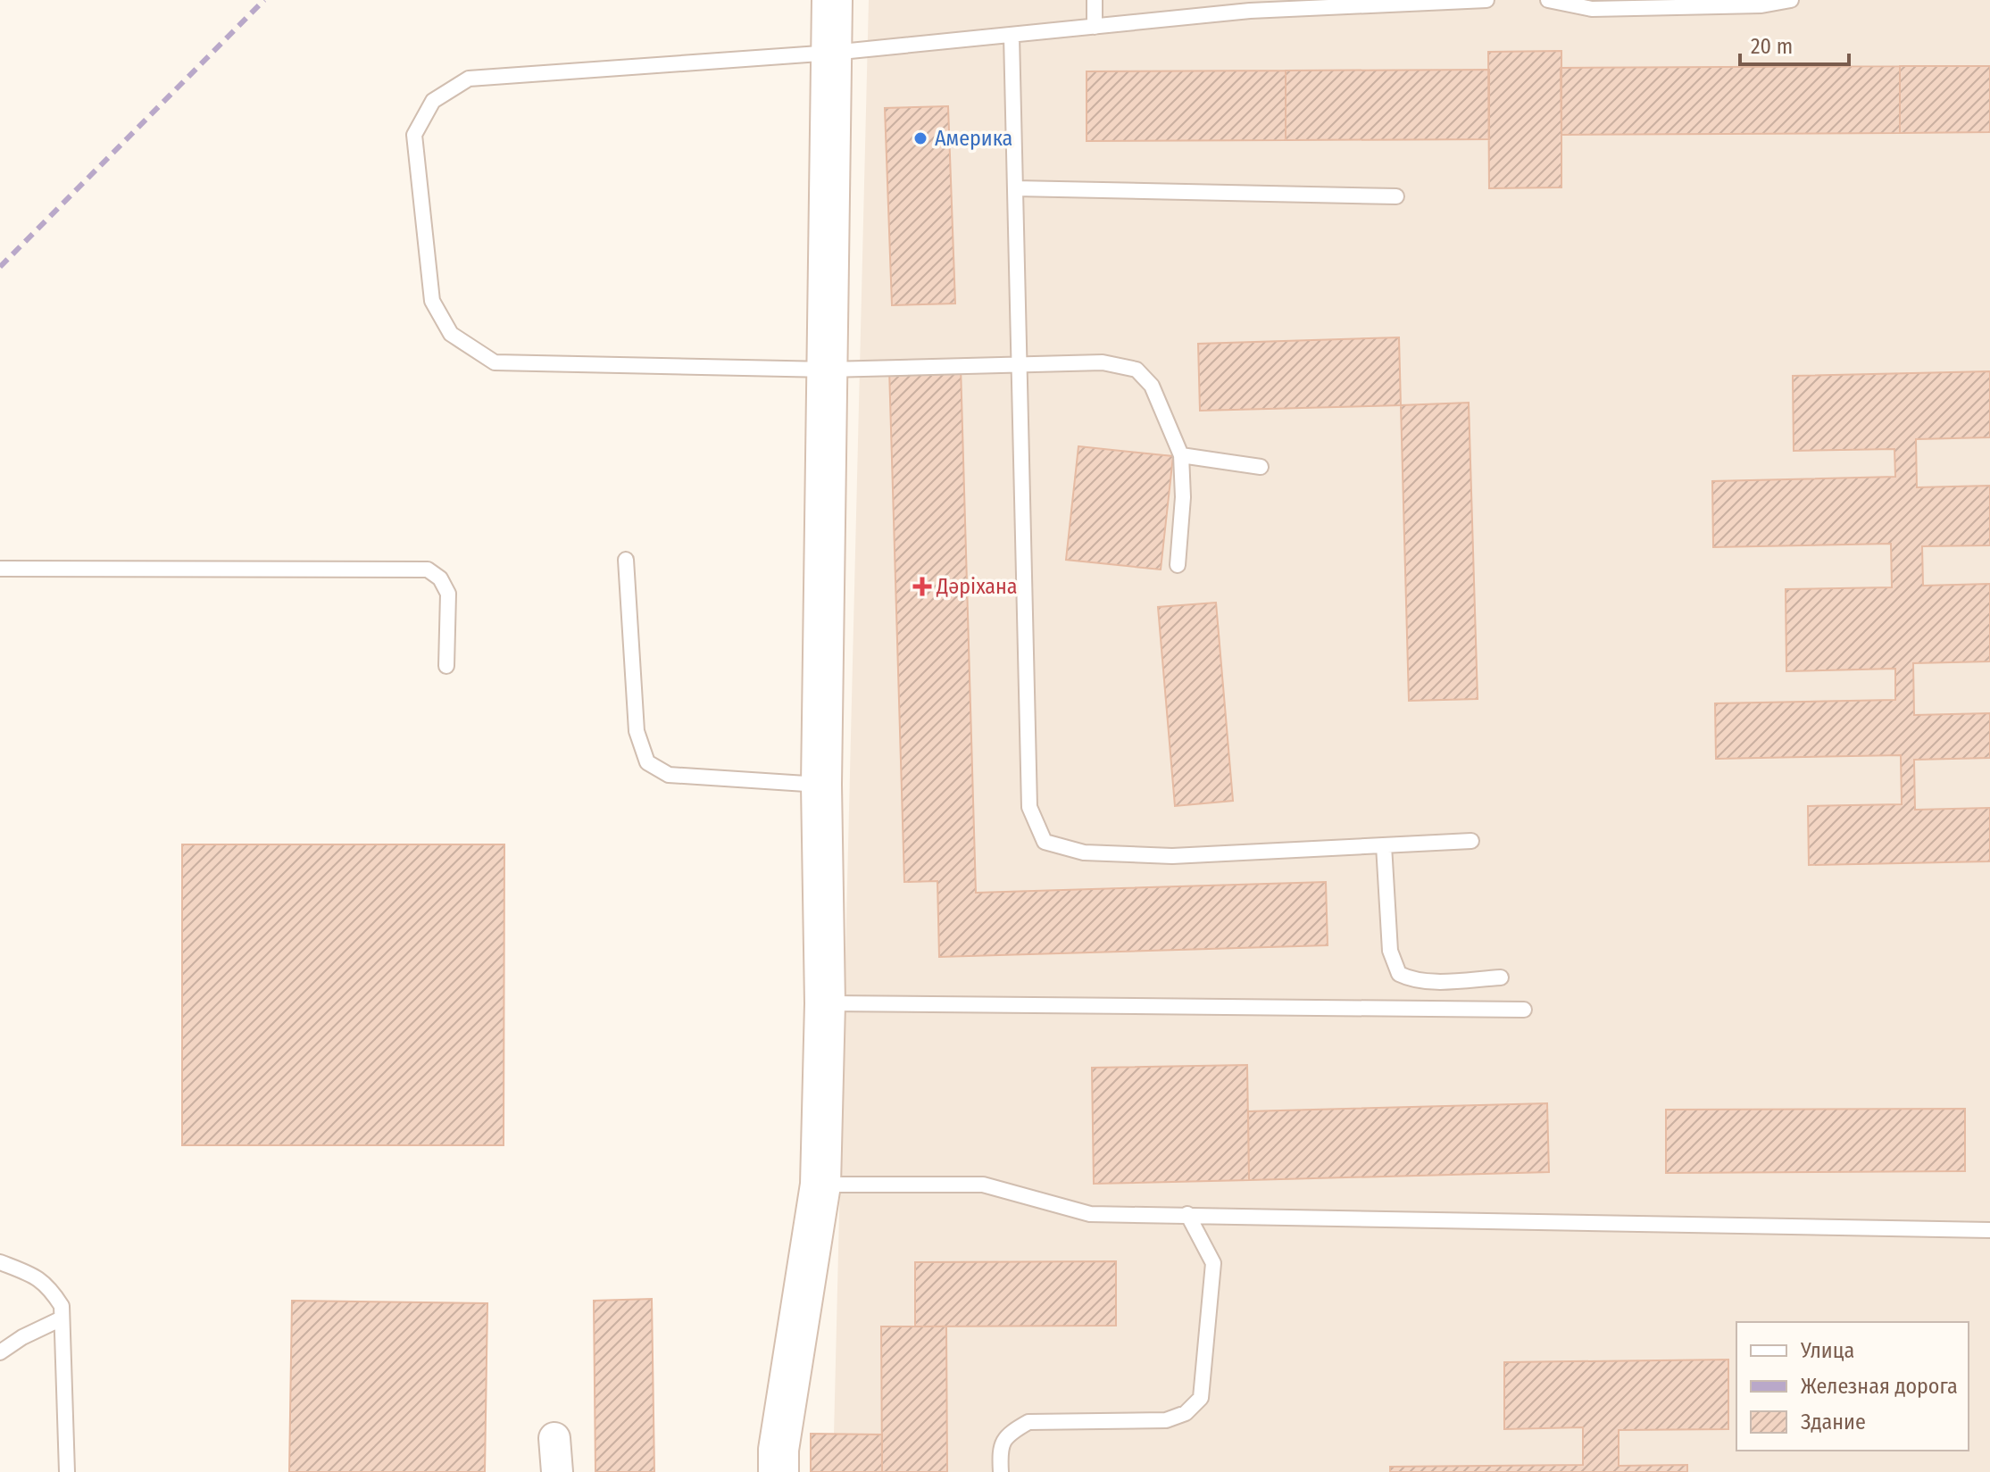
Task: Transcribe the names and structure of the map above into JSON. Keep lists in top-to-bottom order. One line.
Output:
{"places":{"other":["Америка"],"health":["Дəріхана"]},"legend":["Улица","Железная дорога","Здание"],"scale_bar":"20 m"}
